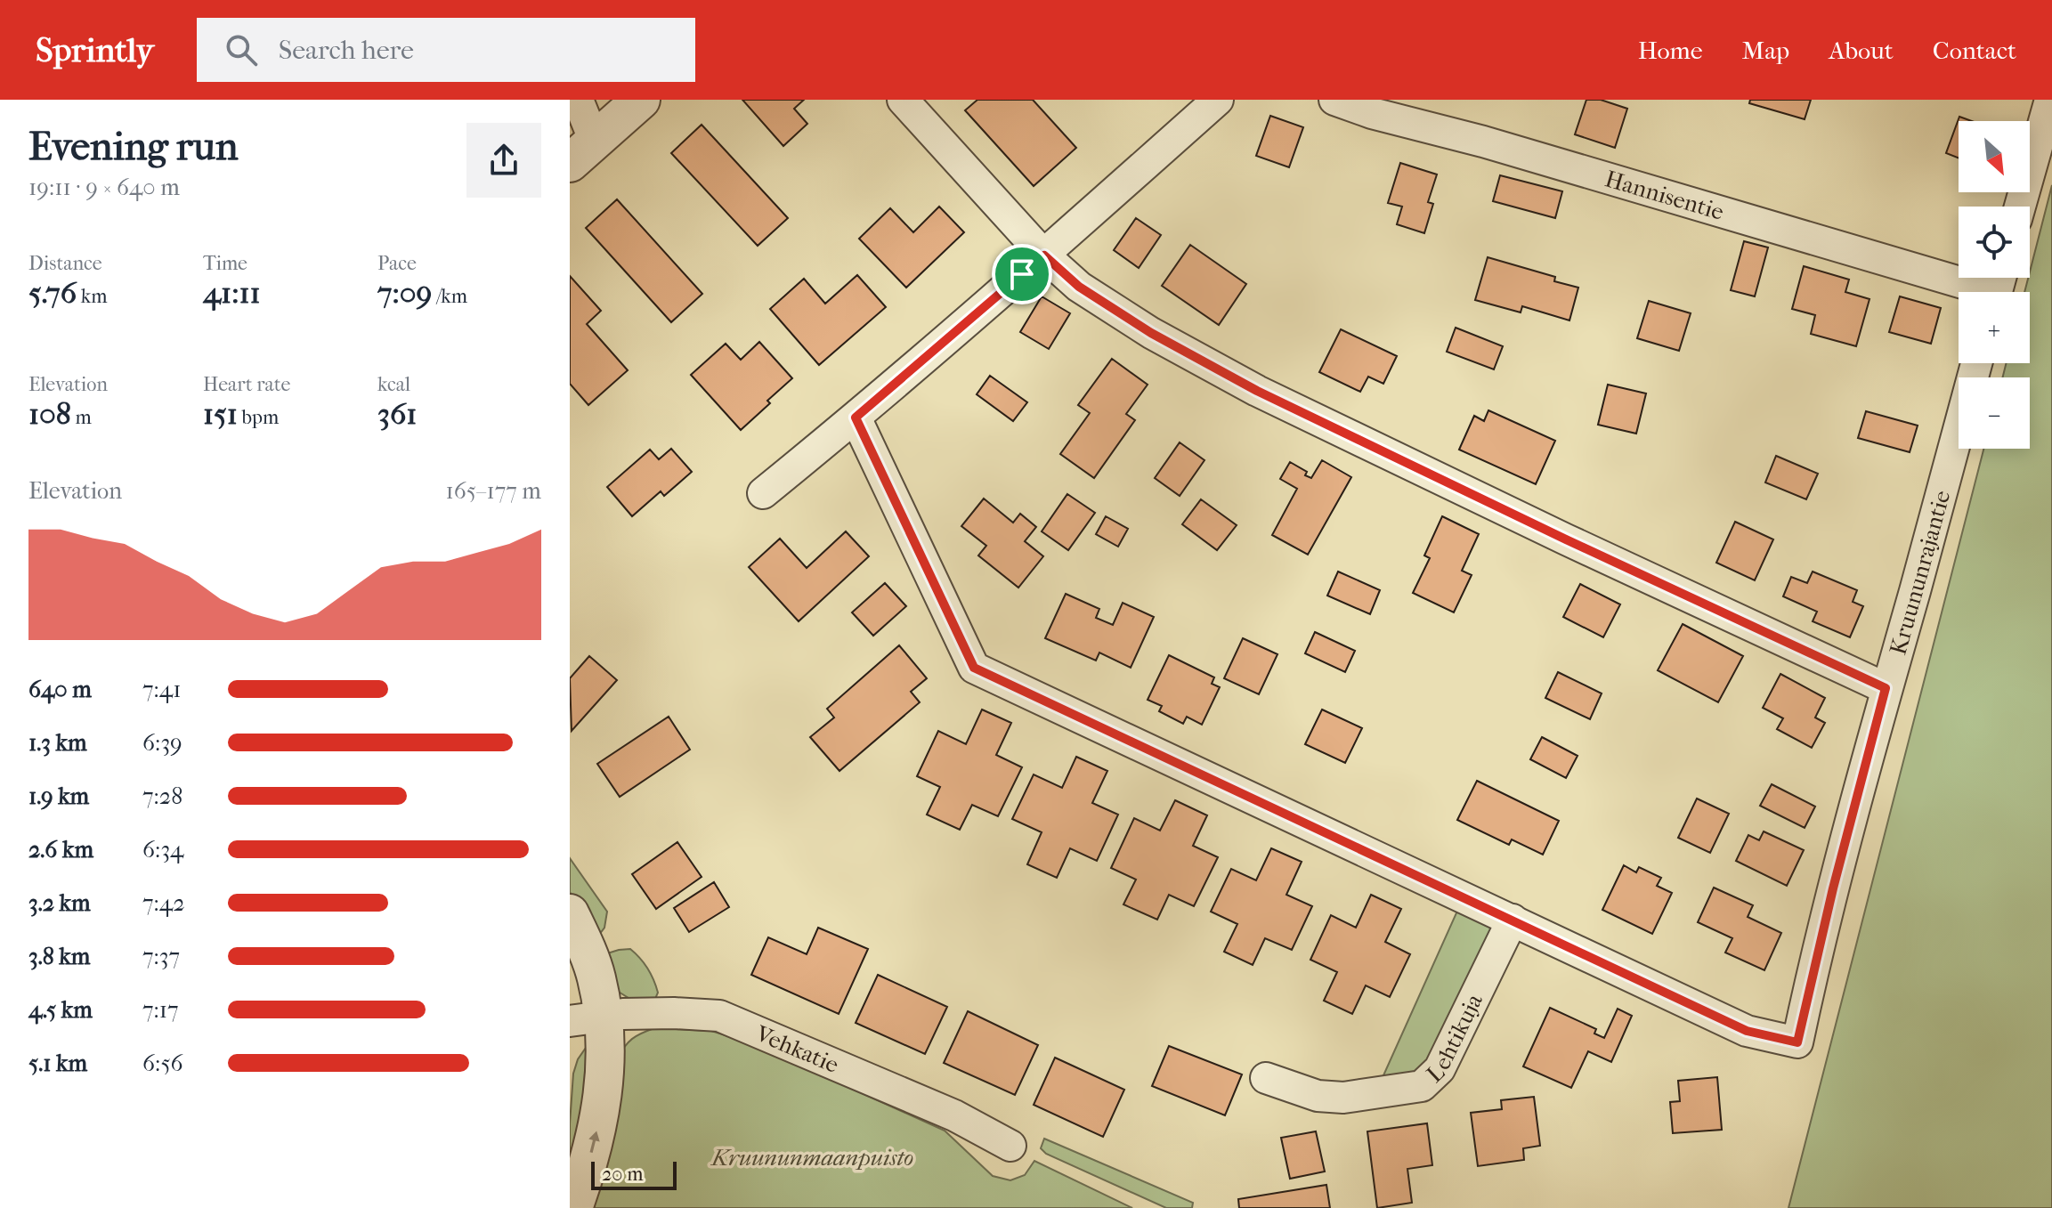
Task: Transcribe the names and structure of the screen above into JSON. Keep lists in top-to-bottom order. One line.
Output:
{"streets":{"street":["Hannisentie","Kruununrajantie","Lehtikuja","Vehkatie"]},"crossings":[["Kruununrajantie","Lehtikuja"]],"parks":["Kruununmaanpuisto"],"scale_bar":"20 m","north":"bottom right","page":{"header":"Sprintly","search":"Search here","nav":["Home","Map","About","Contact"],"heading":["Evening run","19:11 · 9 × 640 m"],"map_buttons":["+","−"],"stats":[["Distance","5.76 km"],["Time","41:11"],["Pace","7:09 /km"],["Elevation","108 m"],["Heart rate","151 bpm"],["kcal","361"]],"chart":["Elevation","165–177 m"],"list":[{"name":"640 m","note":"7:41"},{"name":"1.3 km","note":"6:39"},{"name":"1.9 km","note":"7:28"},{"name":"2.6 km","note":"6:34"},{"name":"3.2 km","note":"7:42"},{"name":"3.8 km","note":"7:37"},{"name":"4.5 km","note":"7:17"},{"name":"5.1 km","note":"6:56"}],"scale":"20 m"}}
